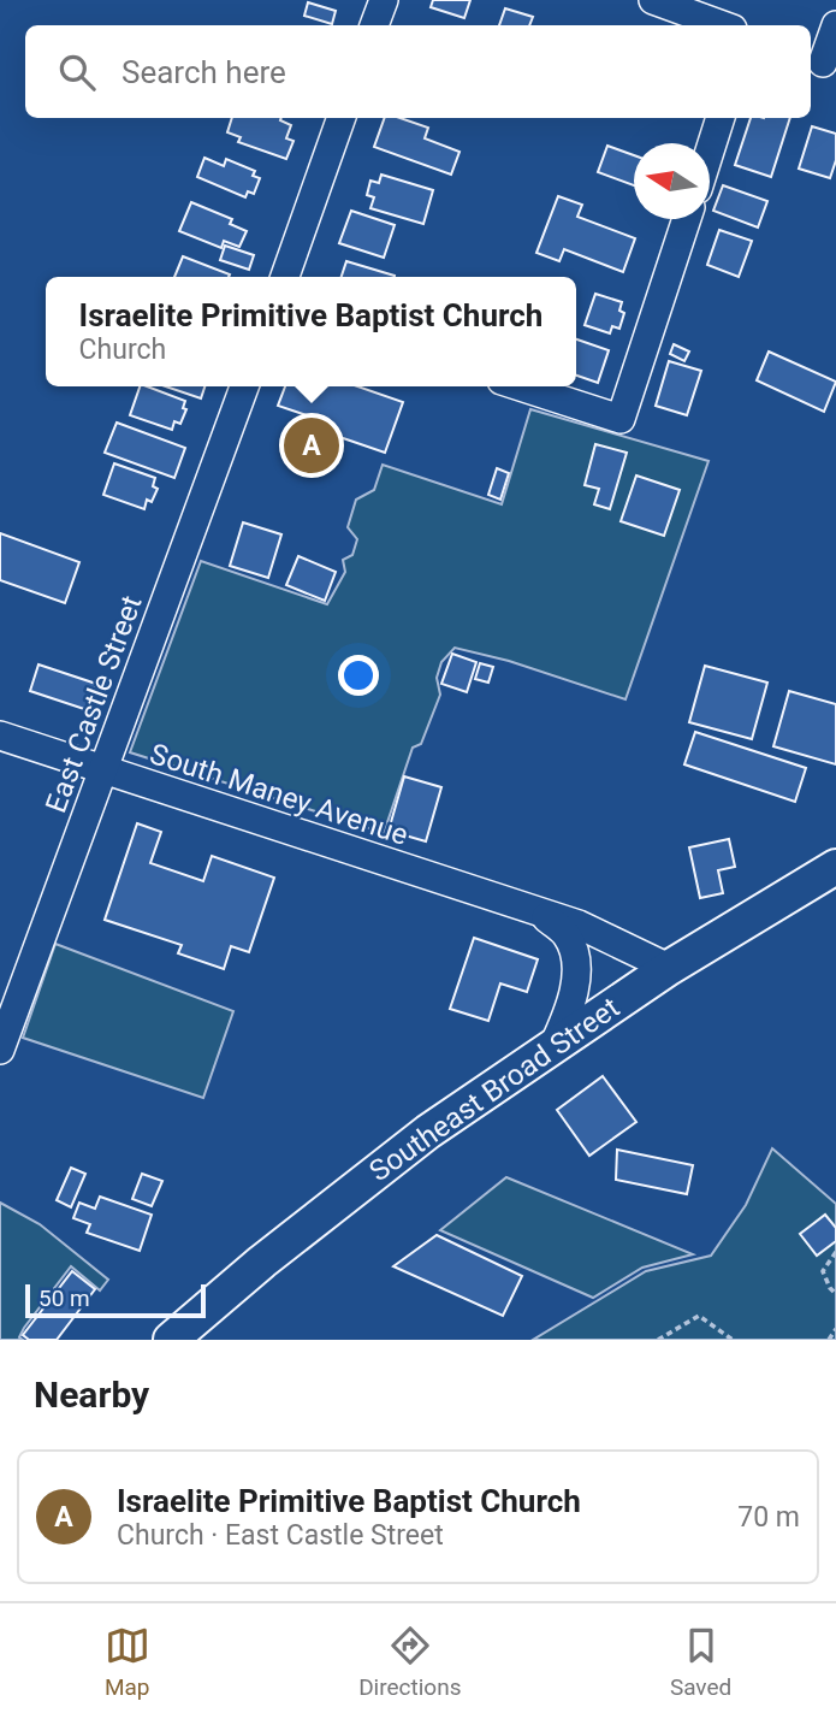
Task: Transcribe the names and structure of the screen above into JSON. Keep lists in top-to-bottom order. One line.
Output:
{"streets":{"main road":["Southeast Broad Street"],"street":["East Castle Street","South Maney Avenue"]},"crossings":[["East Castle Street","South Maney Avenue"],["South Maney Avenue","Southeast Broad Street"]],"scale_bar":"50 m","north":"left","page":{"search":"Search here","popup":["Israelite Primitive Baptist Church","Church"],"pins":"A","scale":"50 m","heading":"Nearby","list":[{"mark":"A","name":"Israelite Primitive Baptist Church","note":"Church · East Castle Street","value":"70 m"}],"nav":["Map","Directions","Saved"]}}
